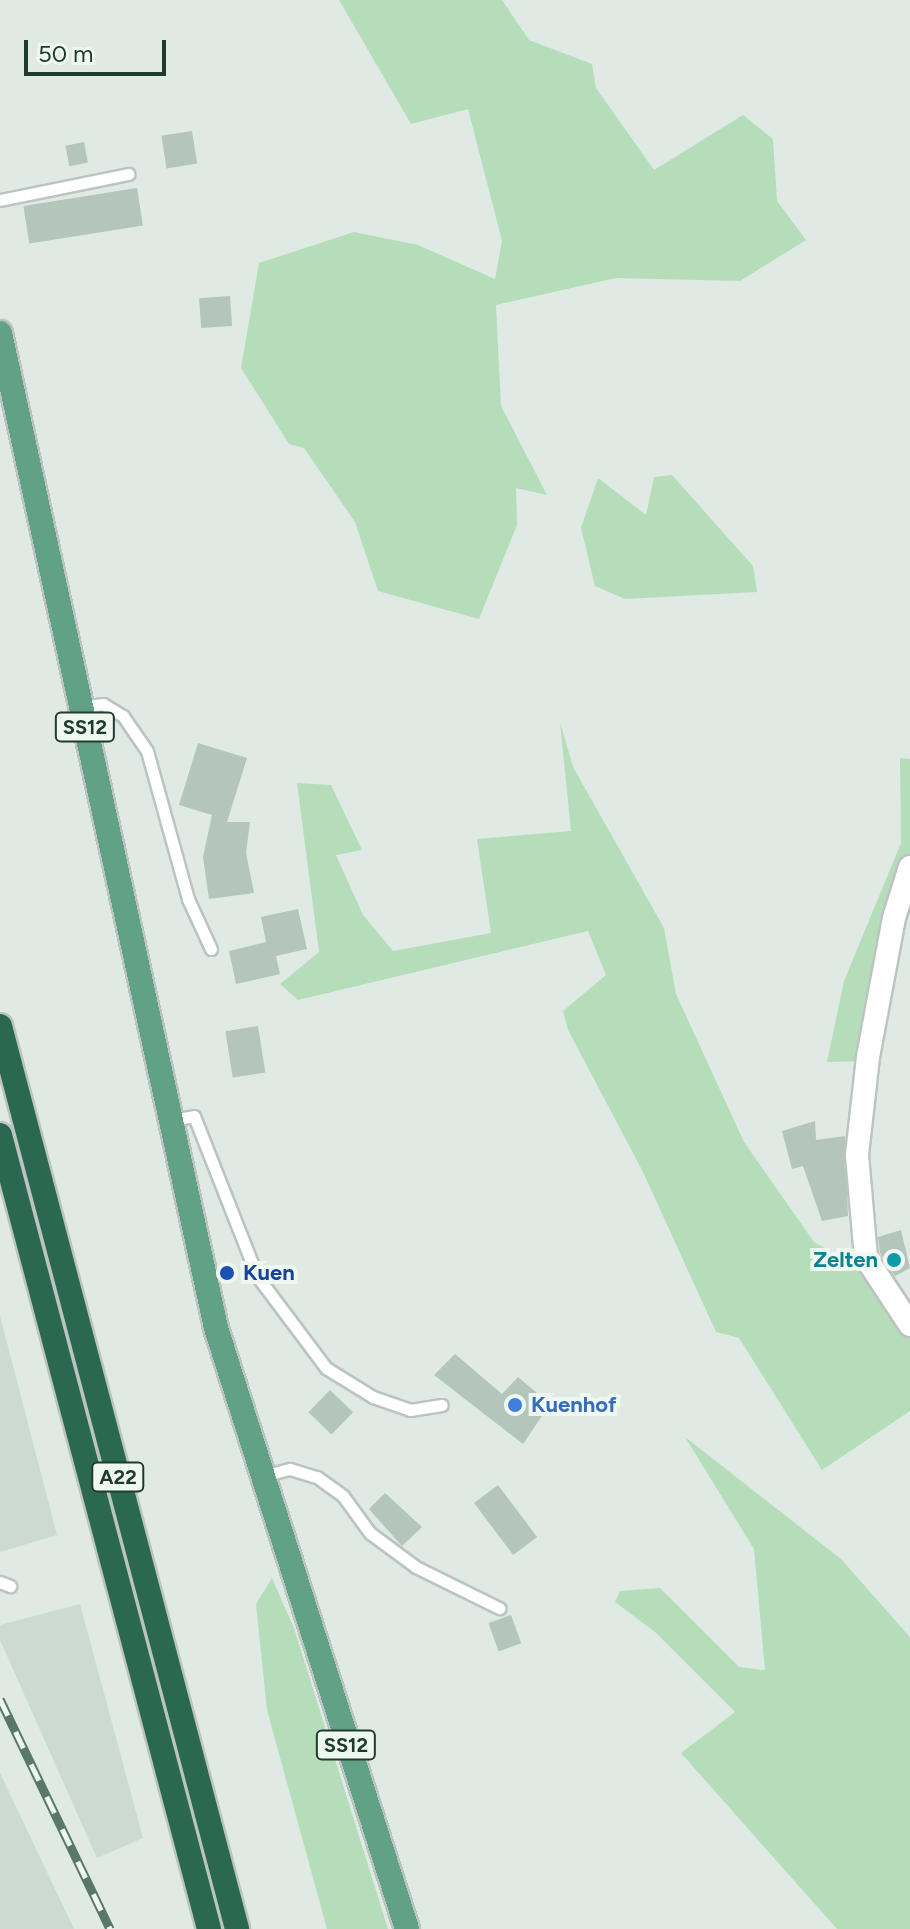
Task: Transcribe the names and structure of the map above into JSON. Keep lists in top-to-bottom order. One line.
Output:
{"streets":{"highway":["A22"],"main road":["SS12"]},"places":["Zelten","Kuen","Kuenhof"],"scale_bar":"50 m"}
